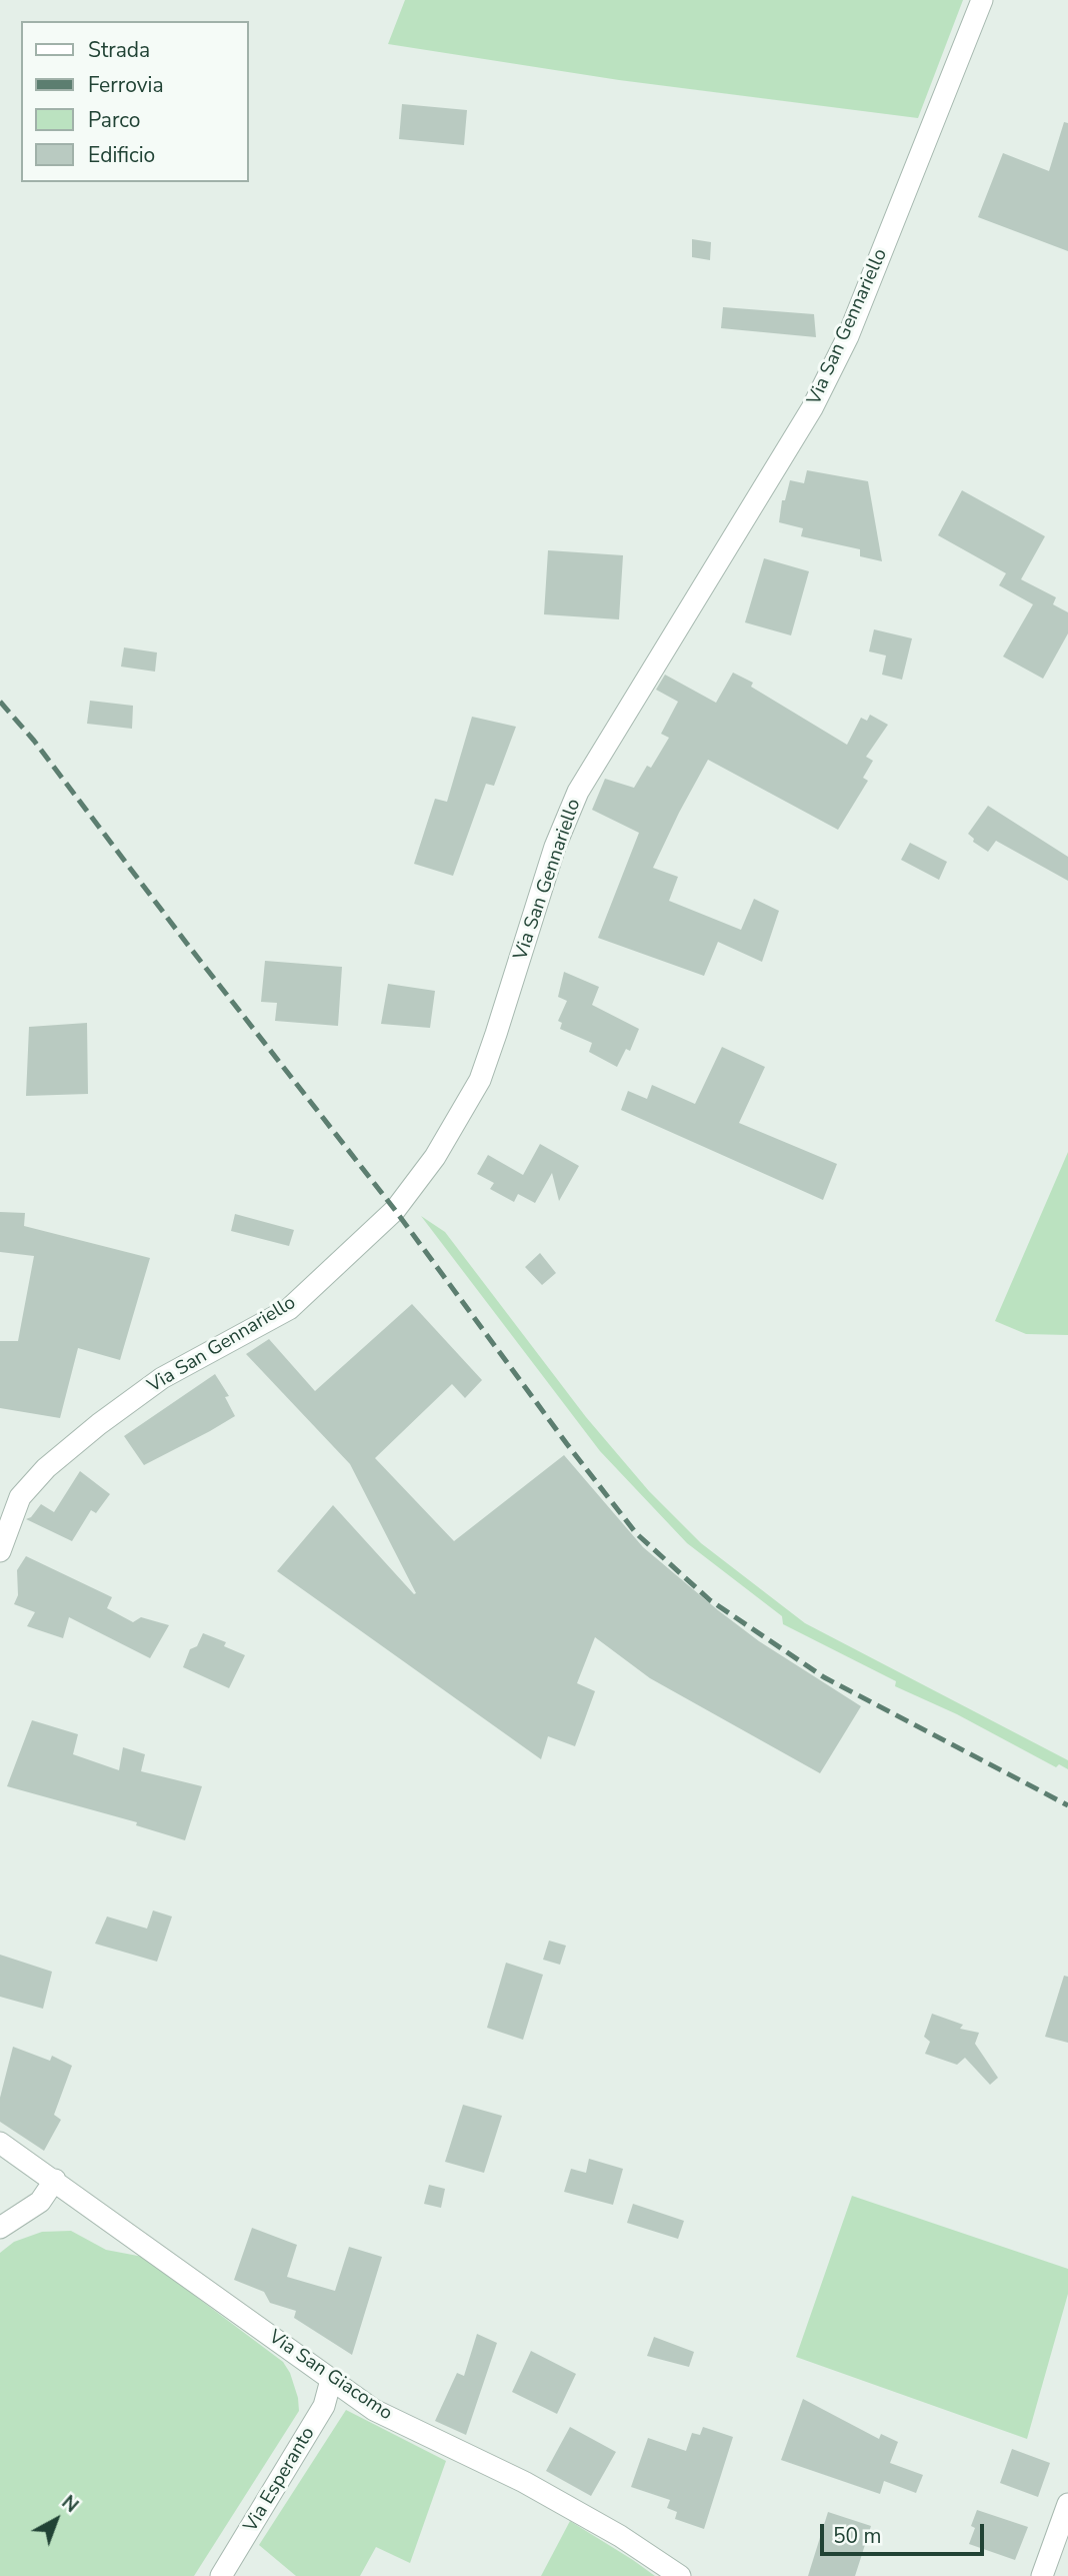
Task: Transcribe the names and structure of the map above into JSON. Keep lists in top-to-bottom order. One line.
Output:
{"streets":{"street":["Via San Gennariello","Via San Giacomo","Via Esperanto"]},"crossings":[["Via San Giacomo","Via Esperanto"]],"legend":["Strada","Ferrovia","Parco","Edificio"],"scale_bar":"50 m","north":"top right"}
